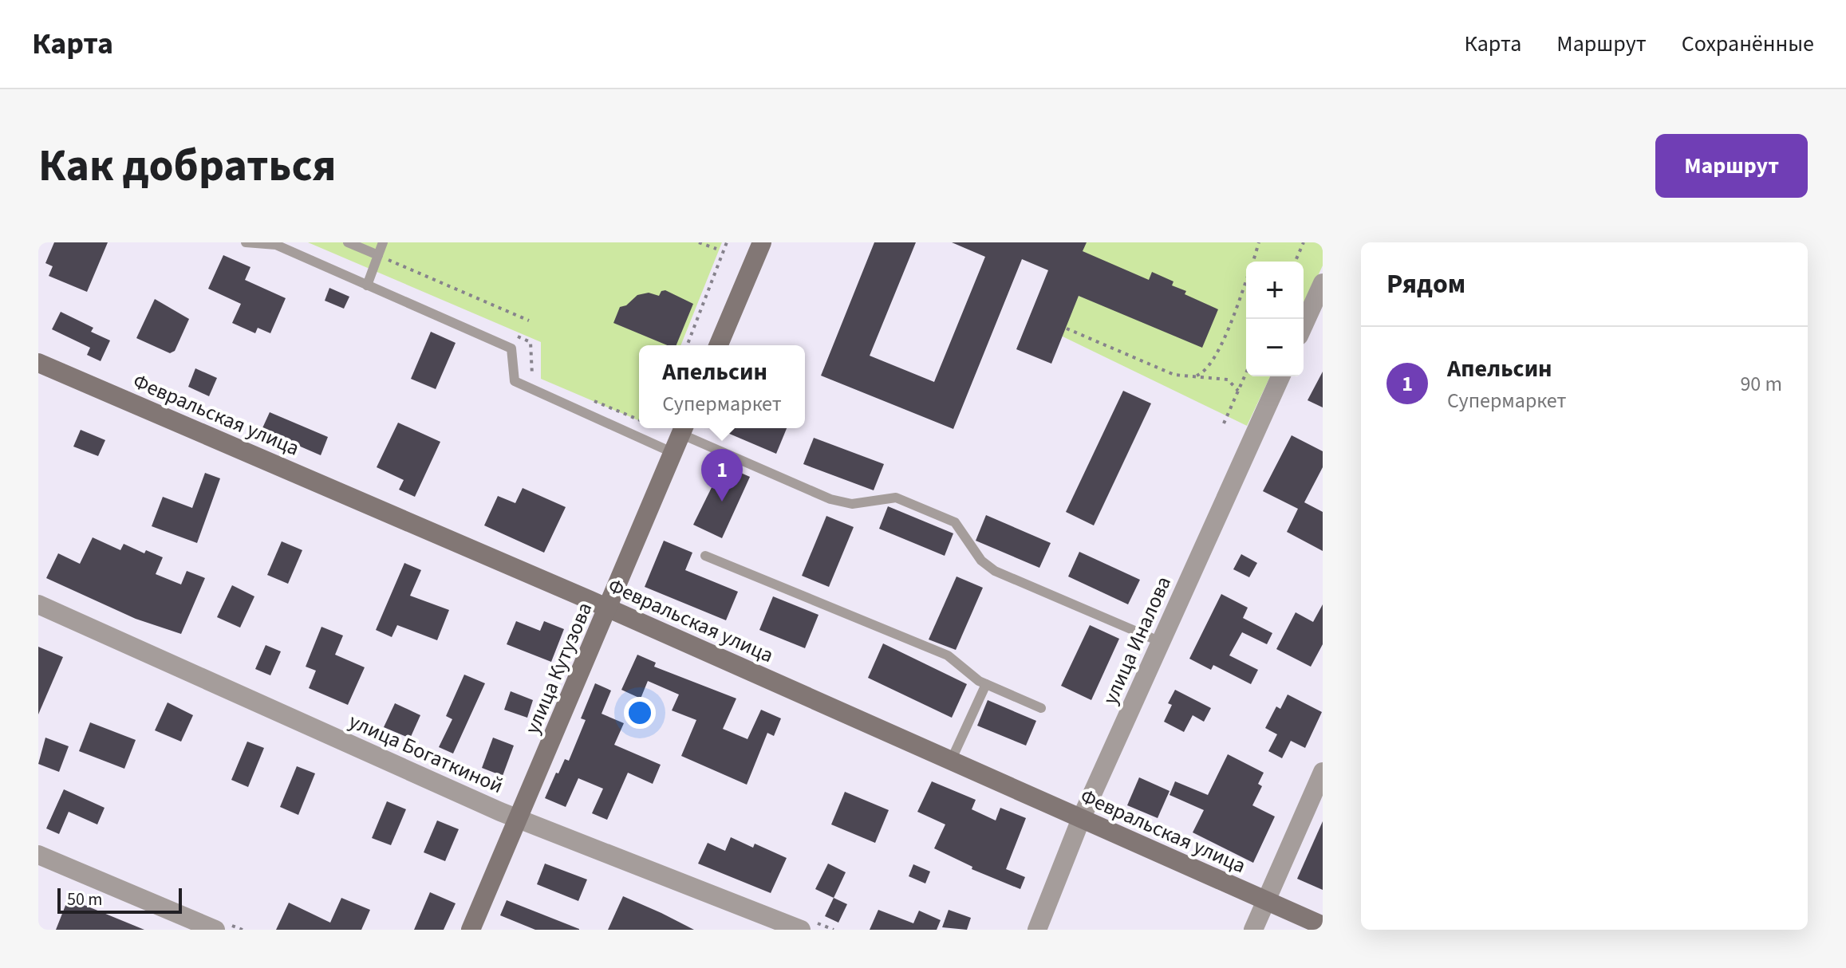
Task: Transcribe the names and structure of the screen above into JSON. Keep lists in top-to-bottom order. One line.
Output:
{"streets":{"street":["Февральская улица","улица Иналова","улица Кутузова","улица Богаткиной"]},"crossings":[["Февральская улица","улица Иналова"],["Февральская улица","улица Кутузова"],["улица Кутузова","улица Богаткиной"]],"scale_bar":"50 m","page":{"header":"Карта","nav":["Карта","Маршрут","Сохранённые"],"buttons":"Маршрут","title":"Как добраться","heading":"Рядом","map_buttons":["+","−"],"list":[{"mark":"1","name":"Апельсин","note":"Супермаркет","value":"90 m"}],"popup":["Апельсин","Супермаркет"],"pins":"1","scale":"50 m"}}
